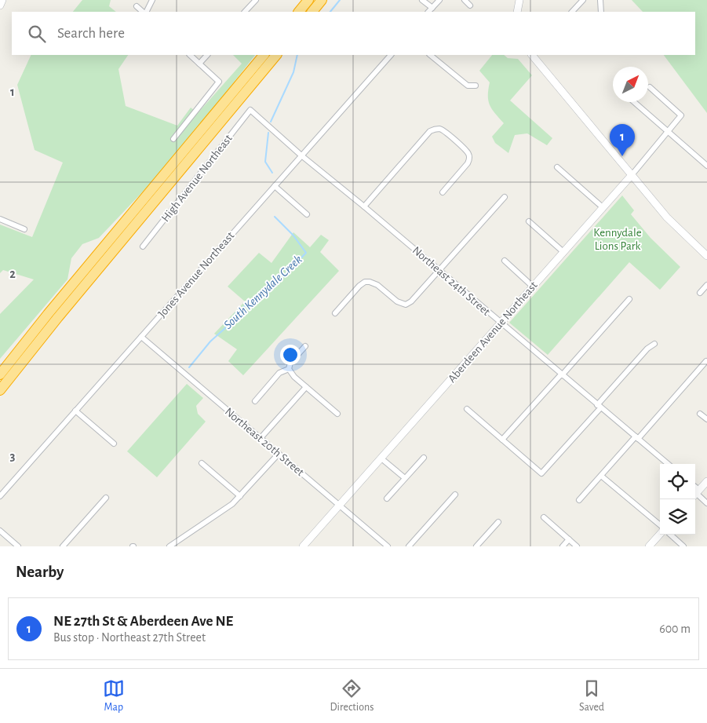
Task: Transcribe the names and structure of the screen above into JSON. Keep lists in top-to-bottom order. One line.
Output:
{"streets":{"street":["High Avenue Northeast","Jones Avenue Northeast","Northeast 24th Street","Aberdeen Avenue Northeast","Northeast 20th Street"]},"crossings":[["High Avenue Northeast","Northeast 24th Street"],["Jones Avenue Northeast","Northeast 24th Street"],["Jones Avenue Northeast","Northeast 20th Street"],["Northeast 24th Street","Aberdeen Avenue Northeast"],["Aberdeen Avenue Northeast","Northeast 20th Street"]],"water":["South Kennydale Creek"],"parks":["Kennydale Lions Park"],"north":"top right","page":{"search":"Search here","pins":"1","heading":"Nearby","list":[{"mark":"1","name":"NE 27th St & Aberdeen Ave NE","note":"Bus stop · Northeast 27th Street","value":"600 m"}],"nav":["Map","Directions","Saved"]},"grid":{"rows":["1","2","3"]}}
